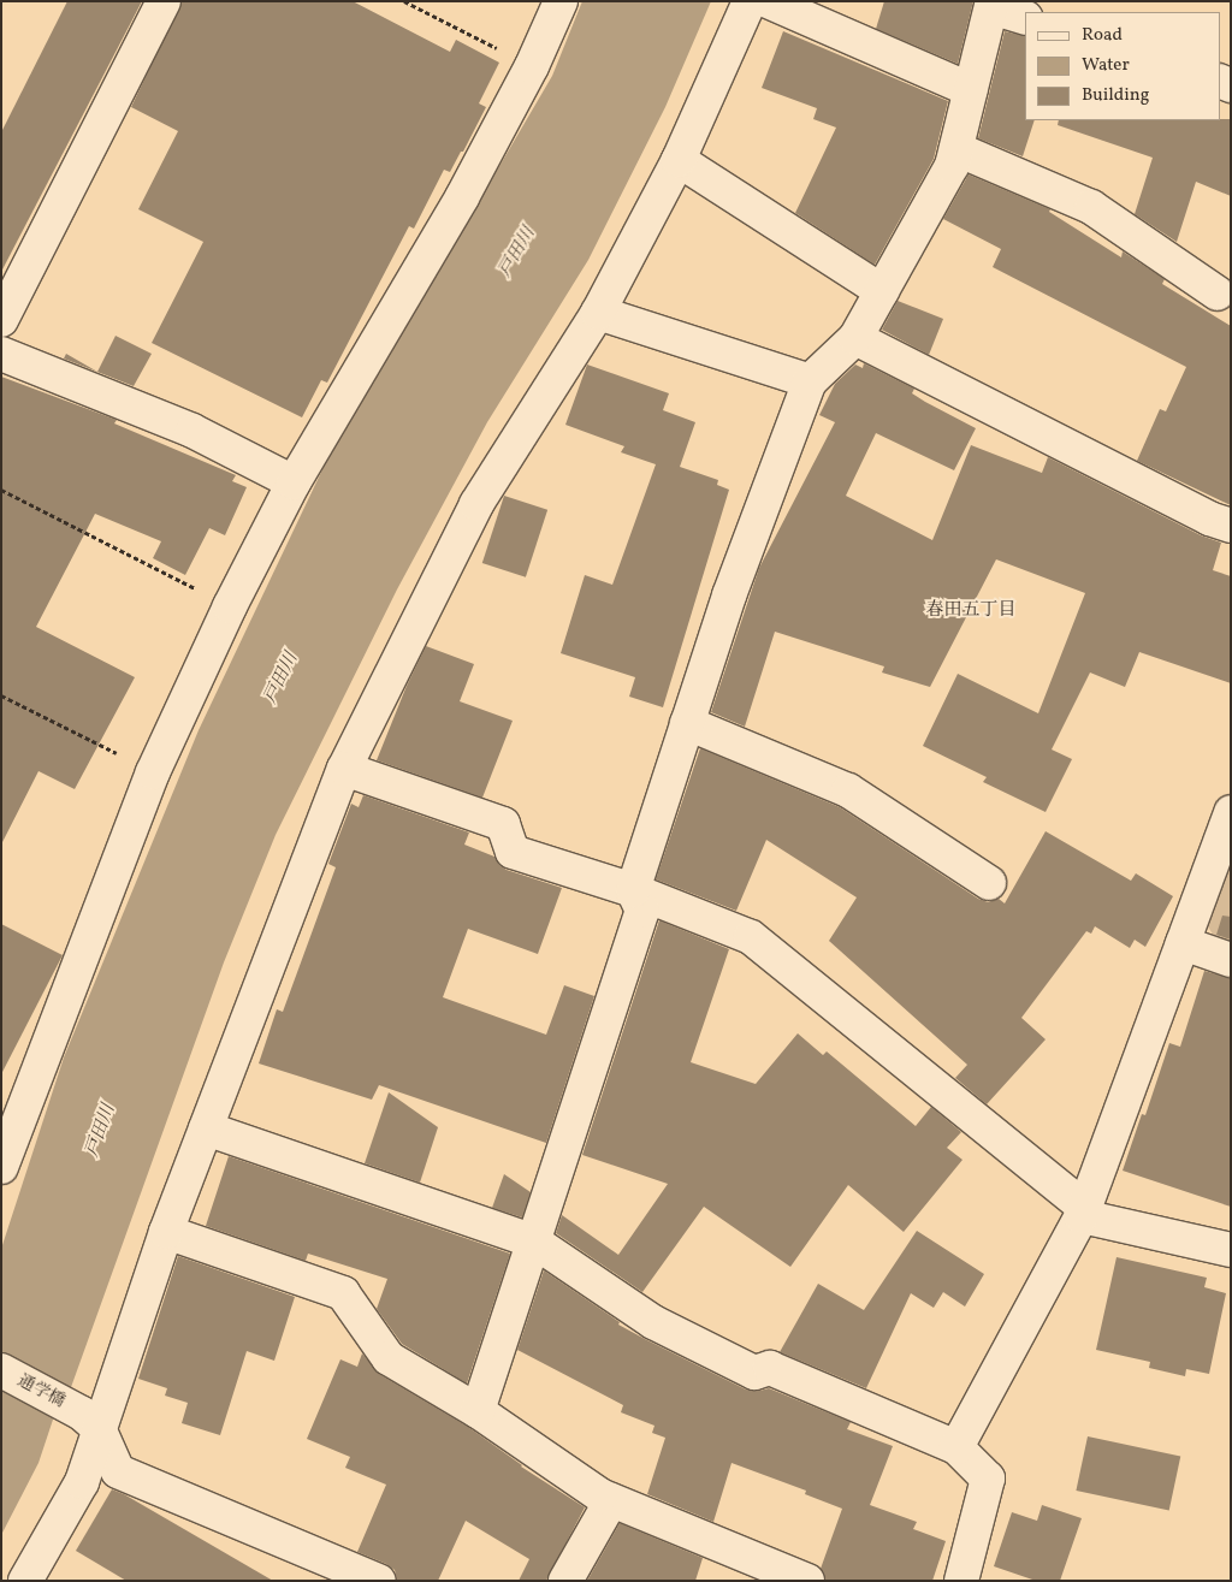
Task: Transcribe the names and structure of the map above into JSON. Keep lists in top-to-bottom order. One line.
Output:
{"streets":{"street":["通学橋"]},"districts":["春田五丁目"],"water":["戸田川"],"legend":["Road","Water","Building"]}
